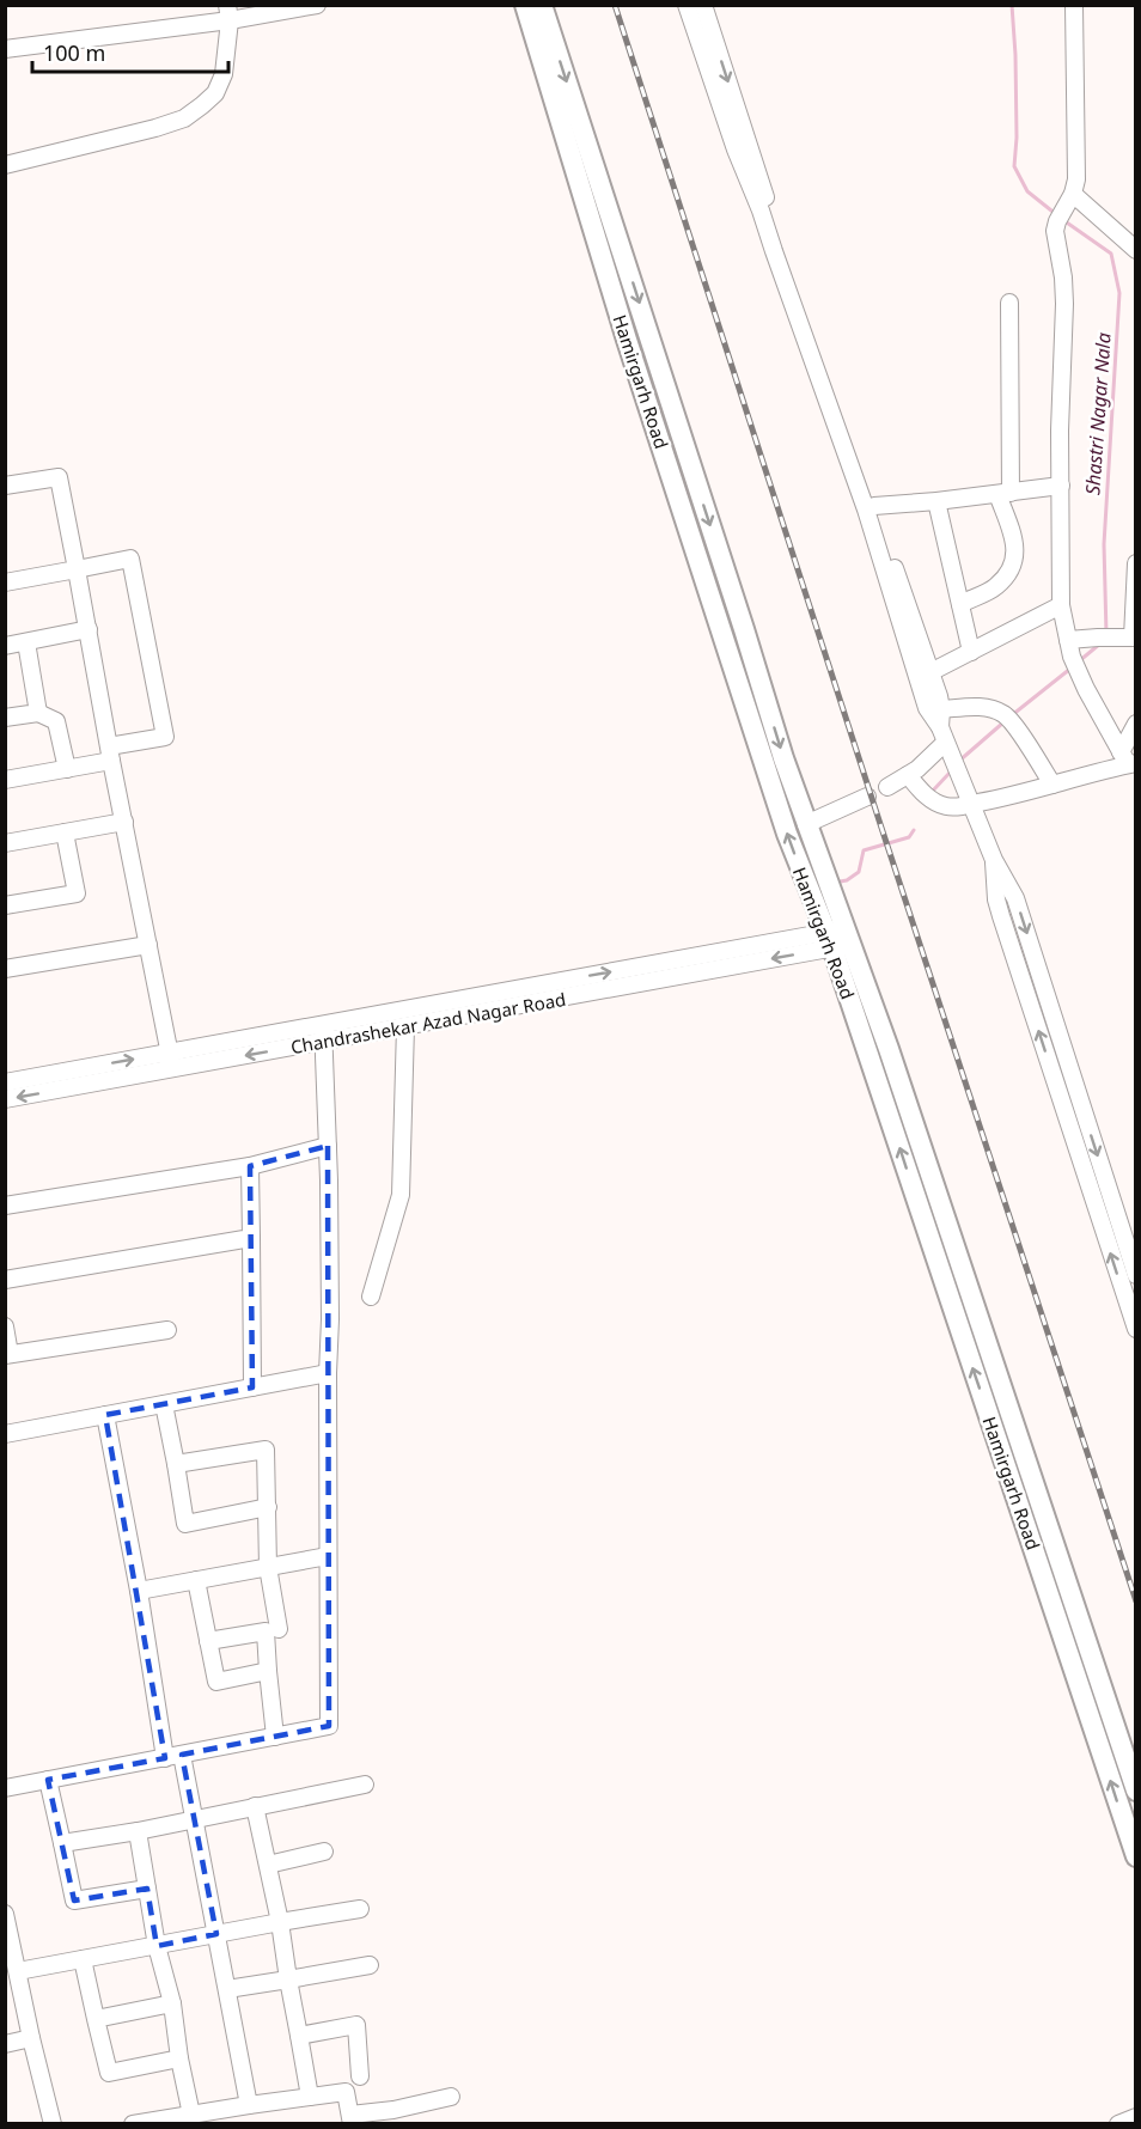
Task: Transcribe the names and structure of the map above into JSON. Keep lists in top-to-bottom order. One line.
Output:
{"streets":{"main road":["Hamirgarh Road"],"street":["Chandrashekar Azad Nagar Road"]},"crossings":[["Hamirgarh Road","Chandrashekar Azad Nagar Road"]],"water":["Shastri Nagar Nala"],"scale_bar":"100 m"}
